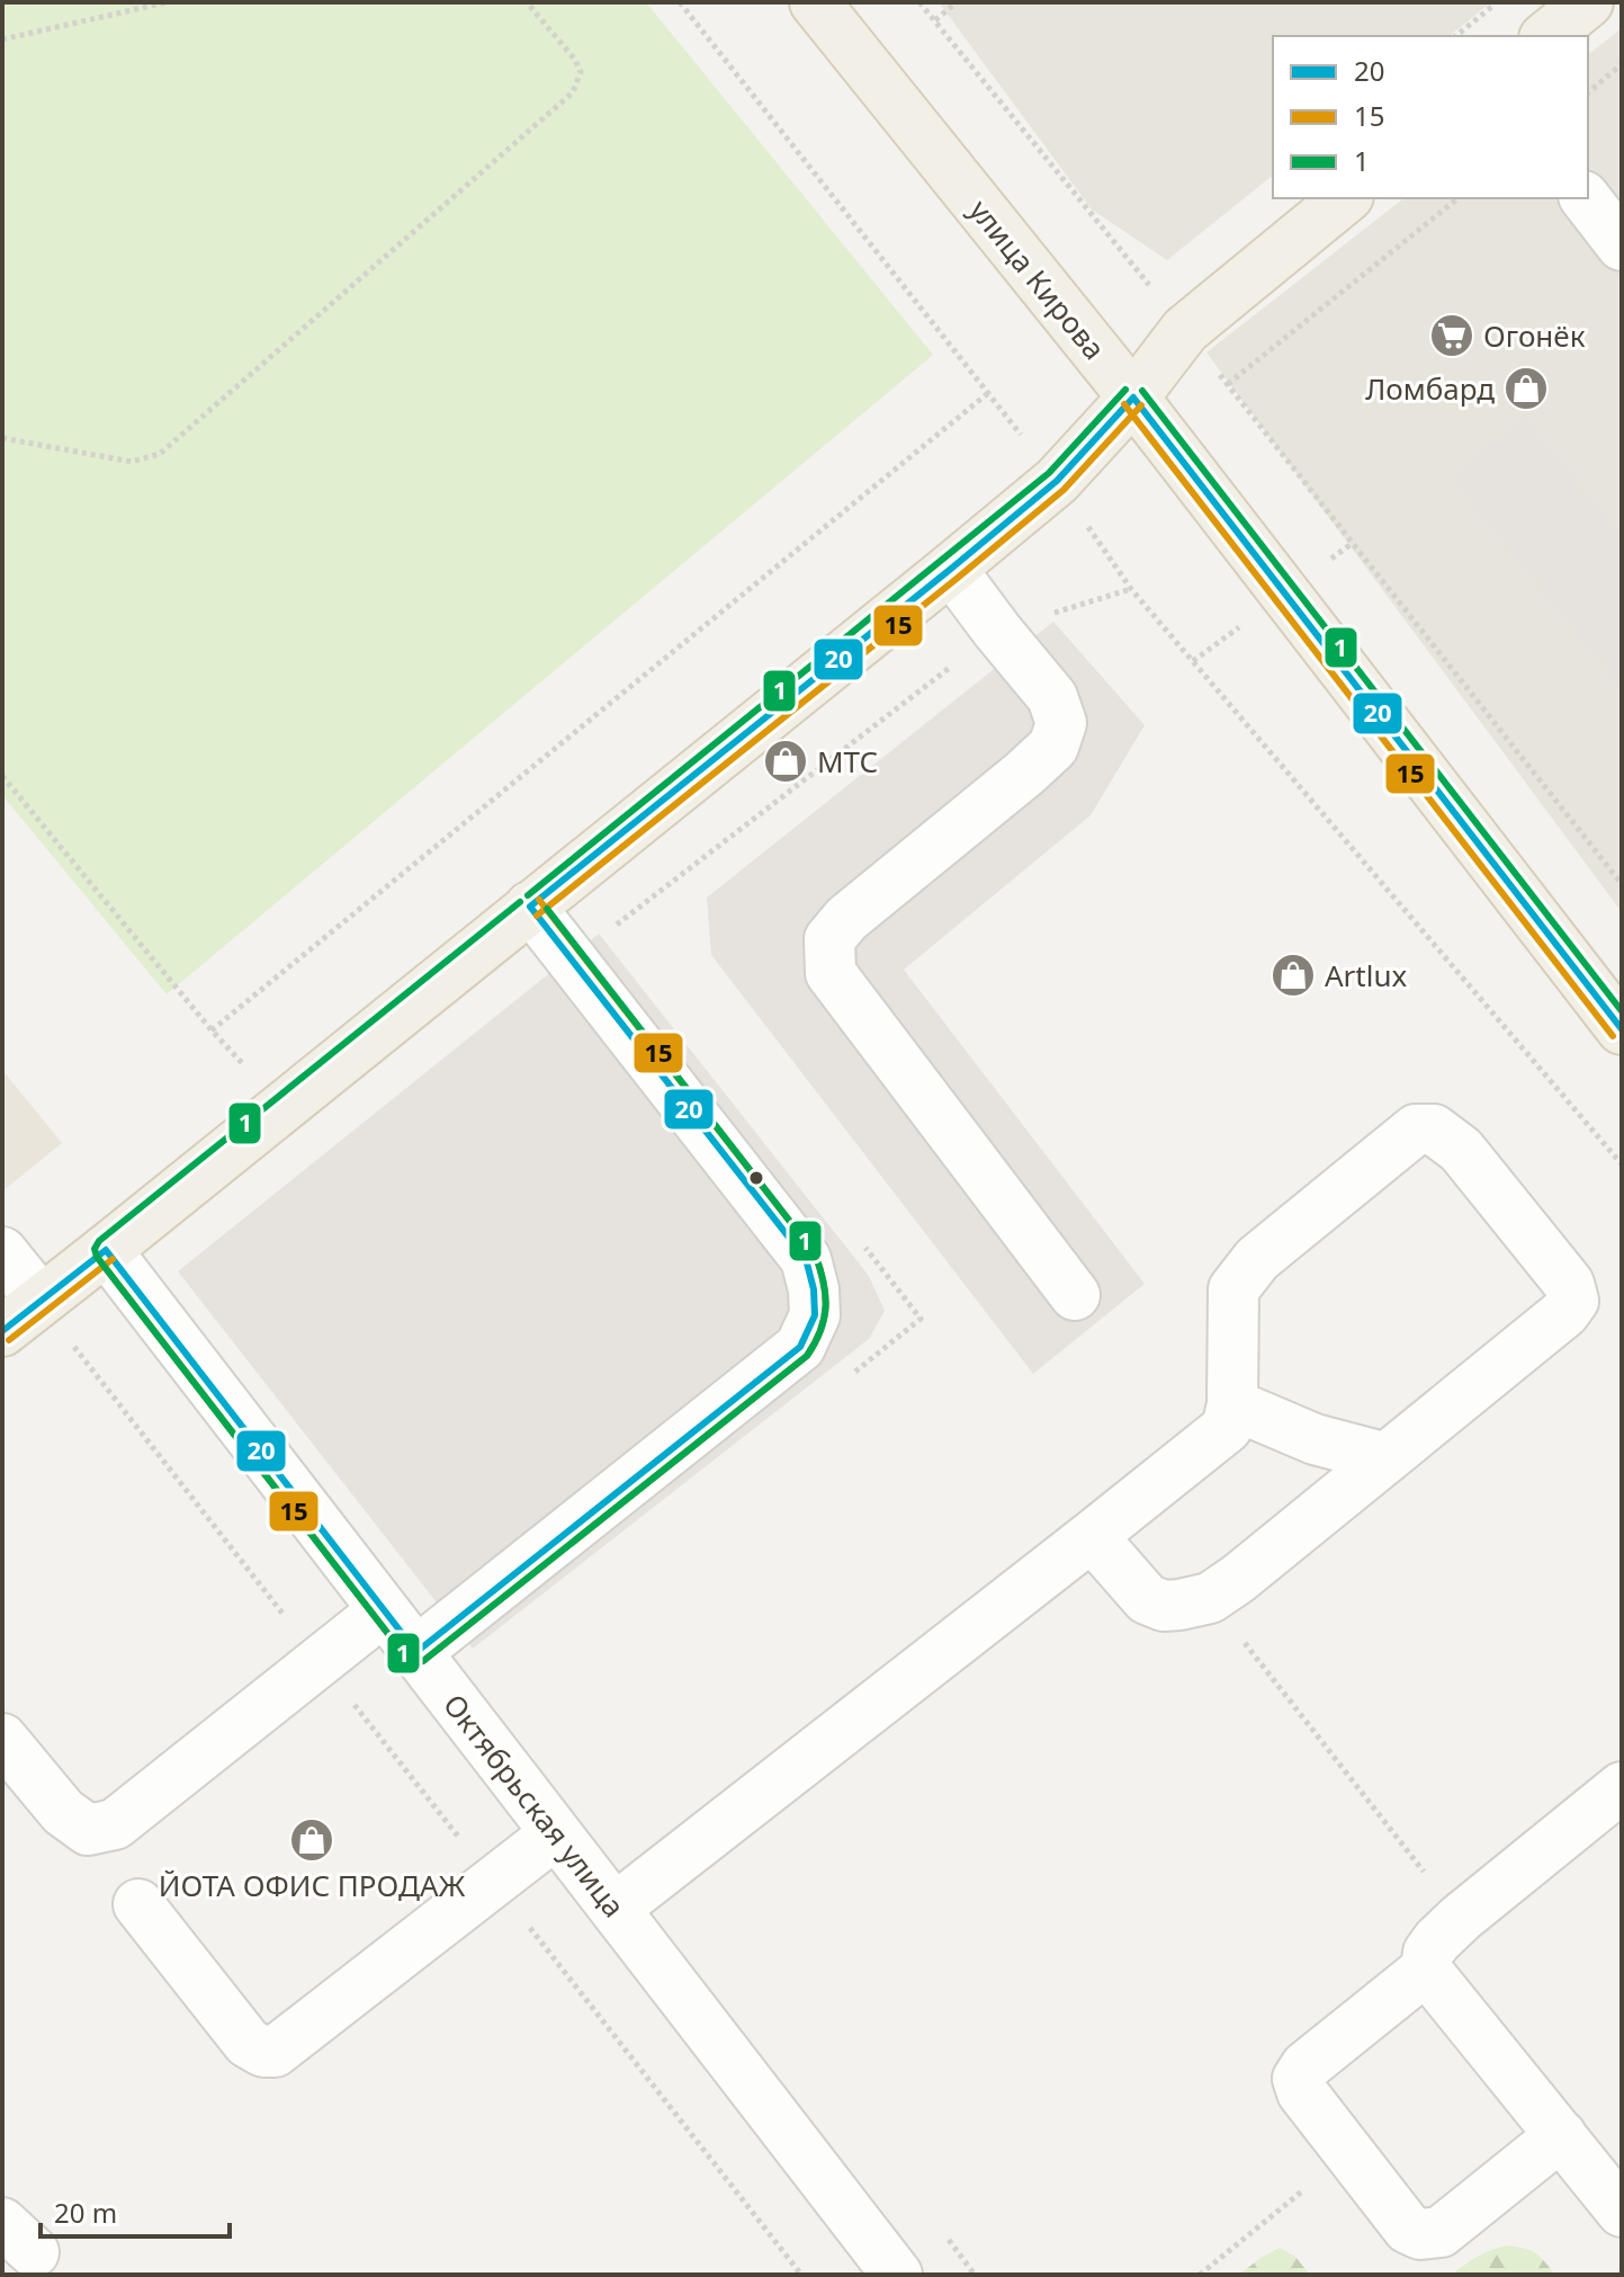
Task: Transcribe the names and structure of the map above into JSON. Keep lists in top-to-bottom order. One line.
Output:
{"streets":{"main road":["улица Кирова"],"street":["Октябрьская улица"]},"places":{"supermarket":["Огонёк"],"shop":["Ломбард","МТС","Artlux","ЙОТА ОФИС ПРОДАЖ"]},"lines":["transit line 1","transit line 20","transit line 15"],"legend":["20","15","1"],"scale_bar":"20 m"}
